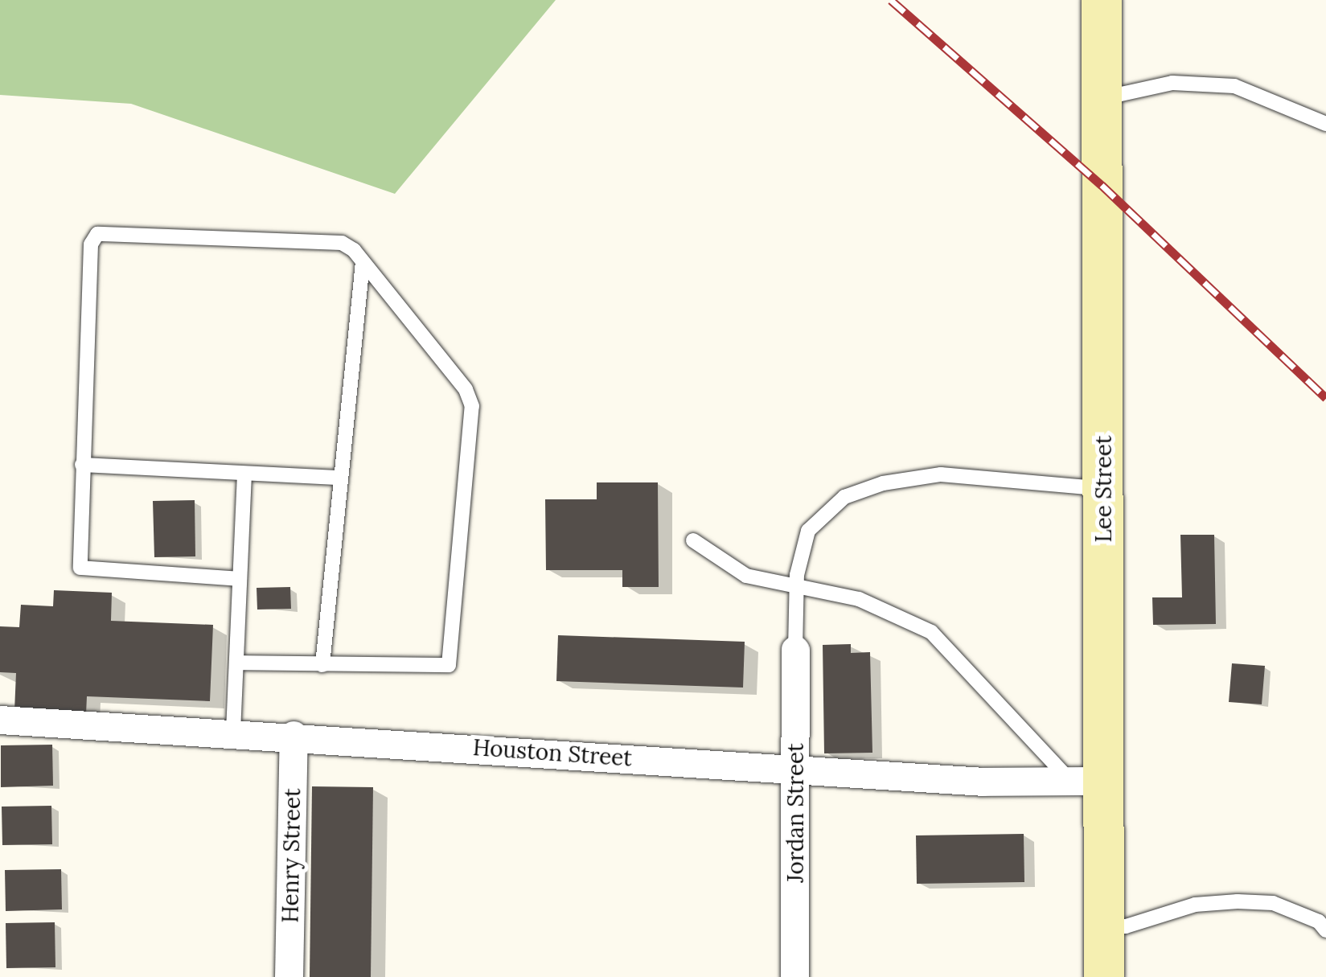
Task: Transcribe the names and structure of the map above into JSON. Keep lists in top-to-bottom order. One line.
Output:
{"streets":{"main road":["Lee Street"],"street":["Houston Street","Jordan Street","Henry Street"]},"crossings":[["Lee Street","Houston Street"],["Houston Street","Jordan Street"],["Houston Street","Henry Street"]]}
